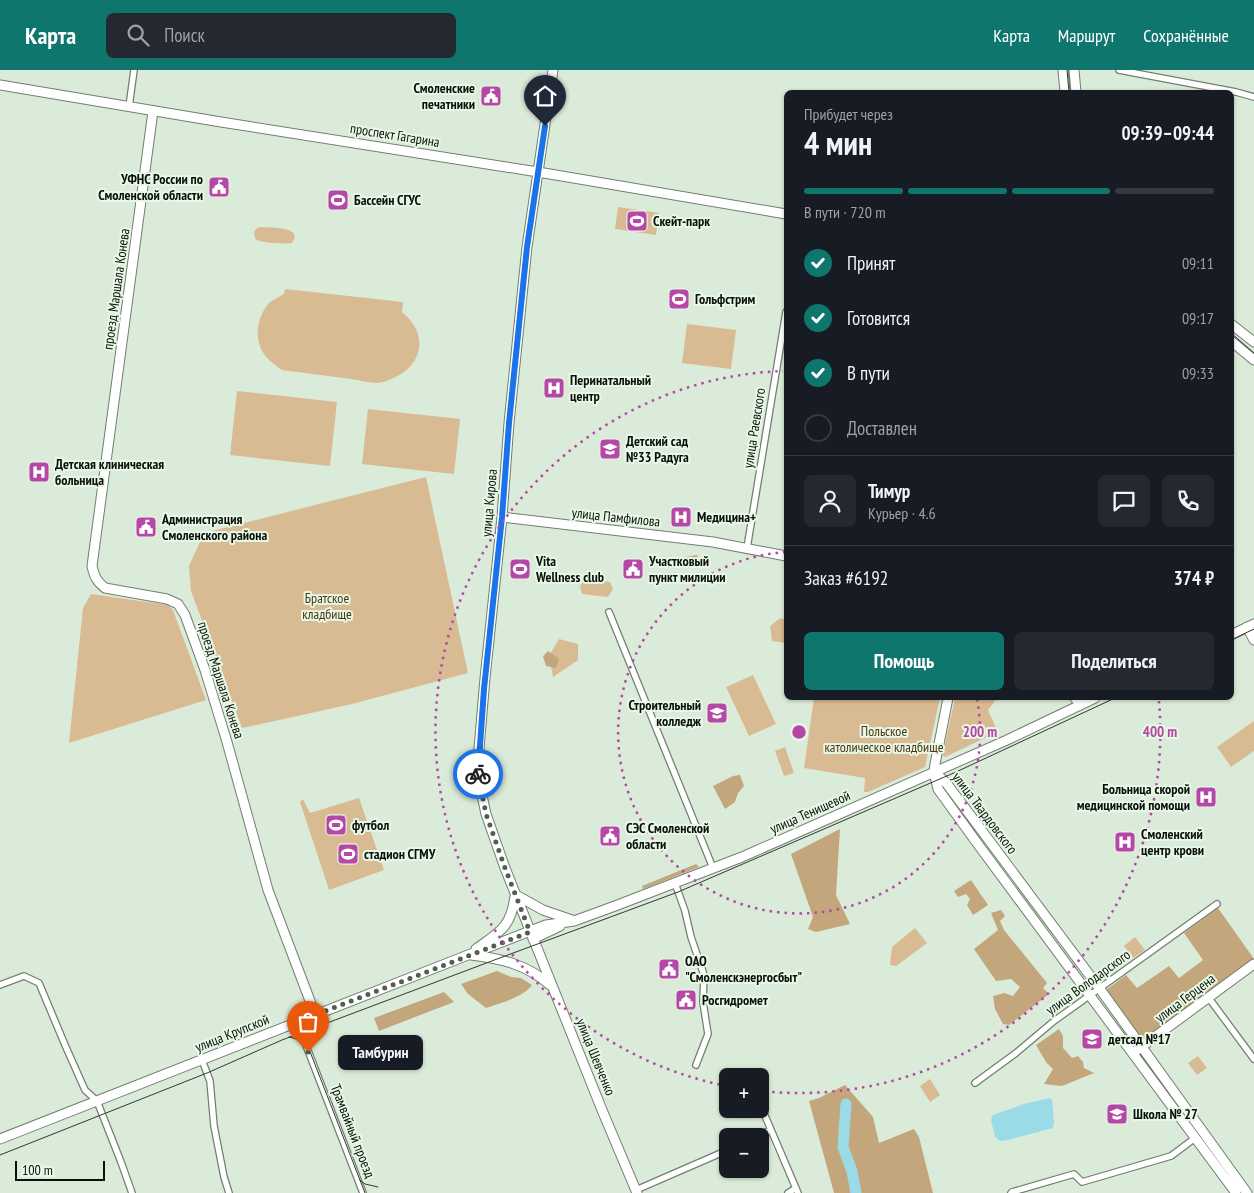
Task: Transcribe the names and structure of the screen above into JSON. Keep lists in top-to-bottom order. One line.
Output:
{"streets":{"main road":["проспект Гагарина","проезд Маршала Конева","улица Кирова","улица Памфилова","улица Тенишевой","улица Твардовского","улица Герцена","улица Крупской","улица Шевченко"],"street":["улица Раевского","улица Володарского","Трамвайный проезд"]},"crossings":[["проспект Гагарина","проезд Маршала Конева"],["проспект Гагарина","улица Кирова"],["проезд Маршала Конева","улица Крупской"],["улица Раевского","улица Памфилова"],["улица Кирова","улица Памфилова"],["улица Кирова","улица Тенишевой"],["улица Кирова","улица Крупской"],["улица Кирова","улица Шевченко"],["улица Тенишевой","улица Твардовского"],["улица Тенишевой","улица Крупской"],["улица Тенишевой","улица Шевченко"],["улица Твардовского","улица Володарского"],["улица Твардовского","улица Герцена"],["улица Крупской","улица Шевченко"],["улица Крупской","Трамвайный проезд"]],"parks":["Братское кладбище","Польское католическое кладбище"],"places":{"public building":["Смоленские печатники","УФНС России по Смоленской области","Администрация Смоленского района","Участковый пункт милиции","СЭС Смоленской области","ОАО \"Смоленскэнергосбыт\"","Росгидромет"],"sports":["Бассейн СГУС","Скейт-парк","Гольфстрим","Vita Wellness club","футбол","стадион СГМУ"],"hospital":["Перинатальный центр","Детская клиническая больница","Медицина+","Больница скорой медицинской помощи","Смоленский центр крови"],"school or university":["Детский сад №33 Радуга","Строительный колледж","детсад №17","Школа № 27"],"other":["Тамбурин"]},"scale_bar":"100 m","page":{"header":"Карта","search":"Поиск","nav":["Карта","Маршрут","Сохранённые"],"heading":["4 мин","Прибудет через","09:39–09:44"],"panel":["Тимур","Курьер · 4.6","Заказ #6192","374 ₽"],"bar":"В пути · 720 m","list":[["Принят","09:11"],["Готовится","09:17"],["В пути","09:33"],"Доставлен"],"buttons":["Помощь","Поделиться"],"bubble":"Тамбурин","map_buttons":["+","−"],"scale":"100 m"},"rings":["200 m","400 m"]}
